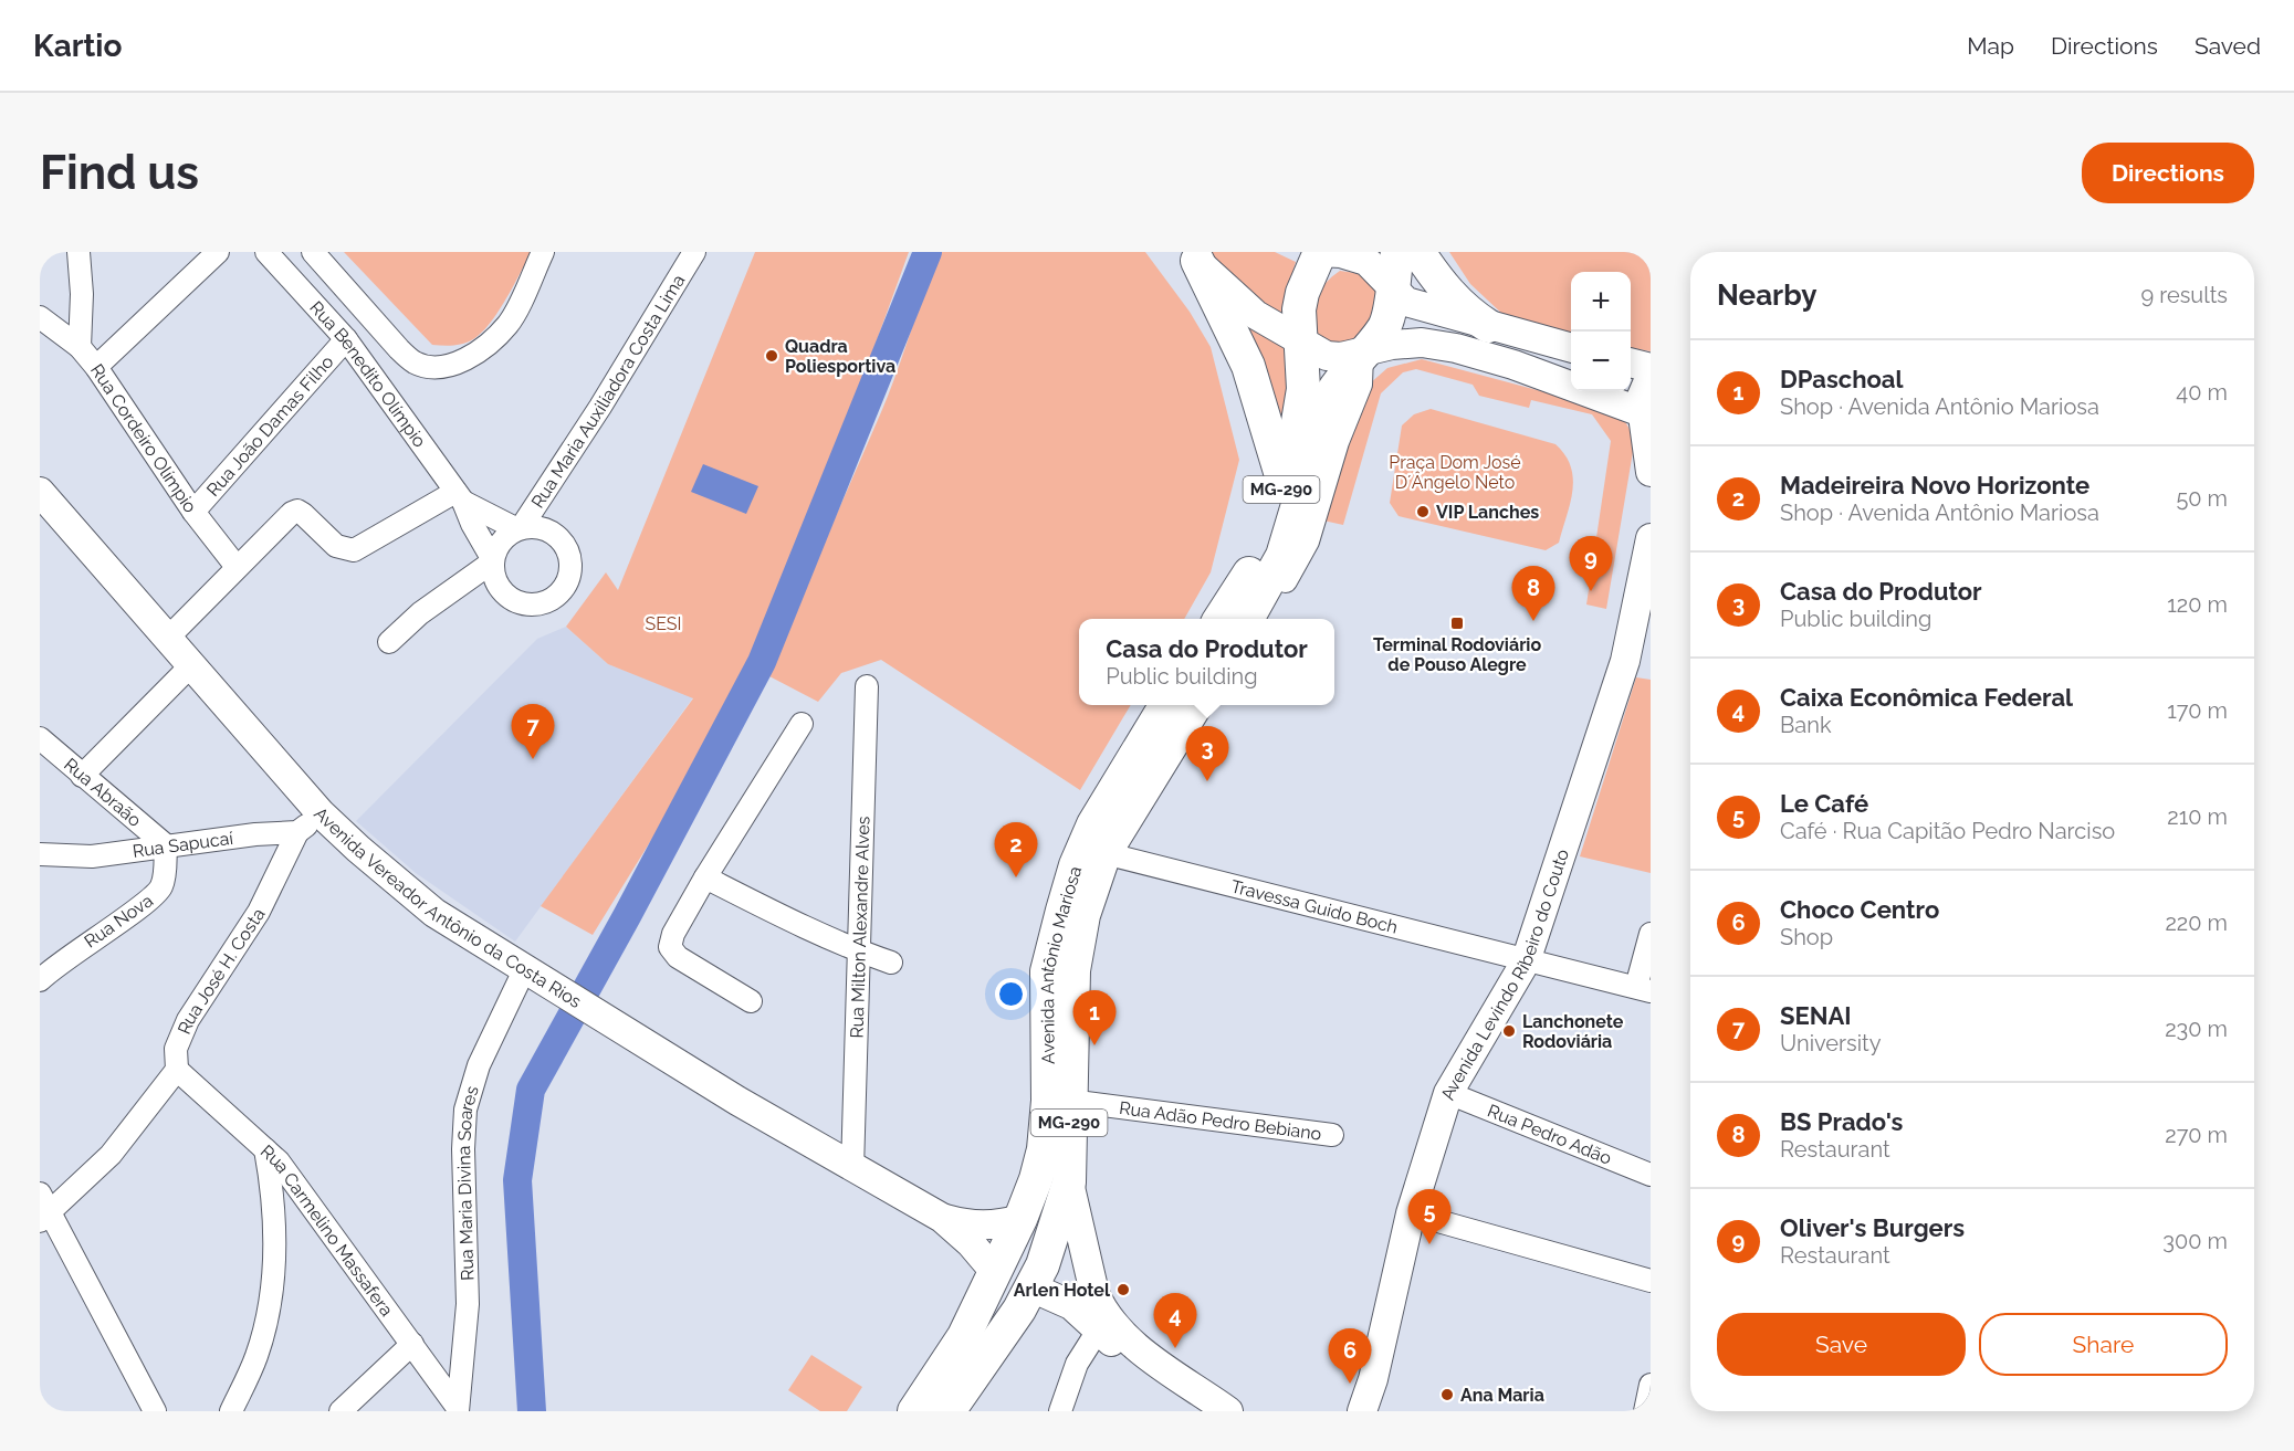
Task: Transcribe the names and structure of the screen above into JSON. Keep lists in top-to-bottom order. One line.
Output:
{"streets":{"highway":["MG-290","Avenida Antônio Mariosa"],"main road":["Avenida Vereador Antônio da Costa Rios","Avenida Levindo Ribeiro do Couto"],"street":["Rua Benedito Olímpio","Rua Maria Auxiliadora Costa Lima","Rua João Damas Filho","Rua Cordeiro Olímpio","Rua Abraão","Rua Sapucaí","Travessa Guido Boch","Rua Nova","Rua Milton Alexandre Alves","Rua José H. Costa","Rua Adão Pedro Bebiano","Rua Pedro Adão","Rua Maria Divina Soares","Rua Carmelino Massafera"]},"crossings":[["Rua Benedito Olímpio","Rua Maria Auxiliadora Costa Lima"],["Rua Benedito Olímpio","Rua João Damas Filho"],["Rua João Damas Filho","Rua Cordeiro Olímpio"],["MG-290","Avenida Vereador Antônio da Costa Rios"],["MG-290","Avenida Antônio Mariosa"],["Rua Abraão","Rua Sapucaí"],["Rua Abraão","Rua Nova"],["Rua Sapucaí","Rua Nova"],["Rua Sapucaí","Rua José H. Costa"],["Avenida Vereador Antônio da Costa Rios","Rua Milton Alexandre Alves"],["Avenida Vereador Antônio da Costa Rios","Avenida Antônio Mariosa"],["Avenida Vereador Antônio da Costa Rios","Rua Maria Divina Soares"],["Travessa Guido Boch","Avenida Antônio Mariosa"],["Travessa Guido Boch","Avenida Levindo Ribeiro do Couto"],["Avenida Antônio Mariosa","Rua Adão Pedro Bebiano"],["Rua José H. Costa","Rua Carmelino Massafera"],["Avenida Levindo Ribeiro do Couto","Rua Pedro Adão"],["Rua Maria Divina Soares","Rua Carmelino Massafera"]],"parks":["Praça Dom José D´Ângelo Neto","SESI"],"places":{"other":["Quadra Poliesportiva","VIP Lanches","Lanchonete Rodoviária","Arlen Hotel","Ana Maria"],"transit":["Terminal Rodoviário de Pouso Alegre"]},"page":{"header":"Kartio","nav":["Map","Directions","Saved"],"buttons":["Directions",["Save","Share"]],"title":"Find us","heading":["Nearby","9 results"],"map_buttons":["+","−"],"list":[{"mark":"1","name":"DPaschoal","note":"Shop · Avenida Antônio Mariosa","value":"40 m"},{"mark":"2","name":"Madeireira Novo Horizonte","note":"Shop · Avenida Antônio Mariosa","value":"50 m"},{"mark":"3","name":"Casa do Produtor","note":"Public building","value":"120 m"},{"mark":"4","name":"Caixa Econômica Federal","note":"Bank","value":"170 m"},{"mark":"5","name":"Le Café","note":"Café · Rua Capitão Pedro Narciso","value":"210 m"},{"mark":"6","name":"Choco Centro","note":"Shop","value":"220 m"},{"mark":"7","name":"SENAI","note":"University","value":"230 m"},{"mark":"8","name":"BS Prado's","note":"Restaurant","value":"270 m"},{"mark":"9","name":"Oliver's Burgers","note":"Restaurant","value":"300 m"}],"pins":["9","8","7","3","2","1","5","4","6"],"popup":["Casa do Produtor","Public building"]}}
